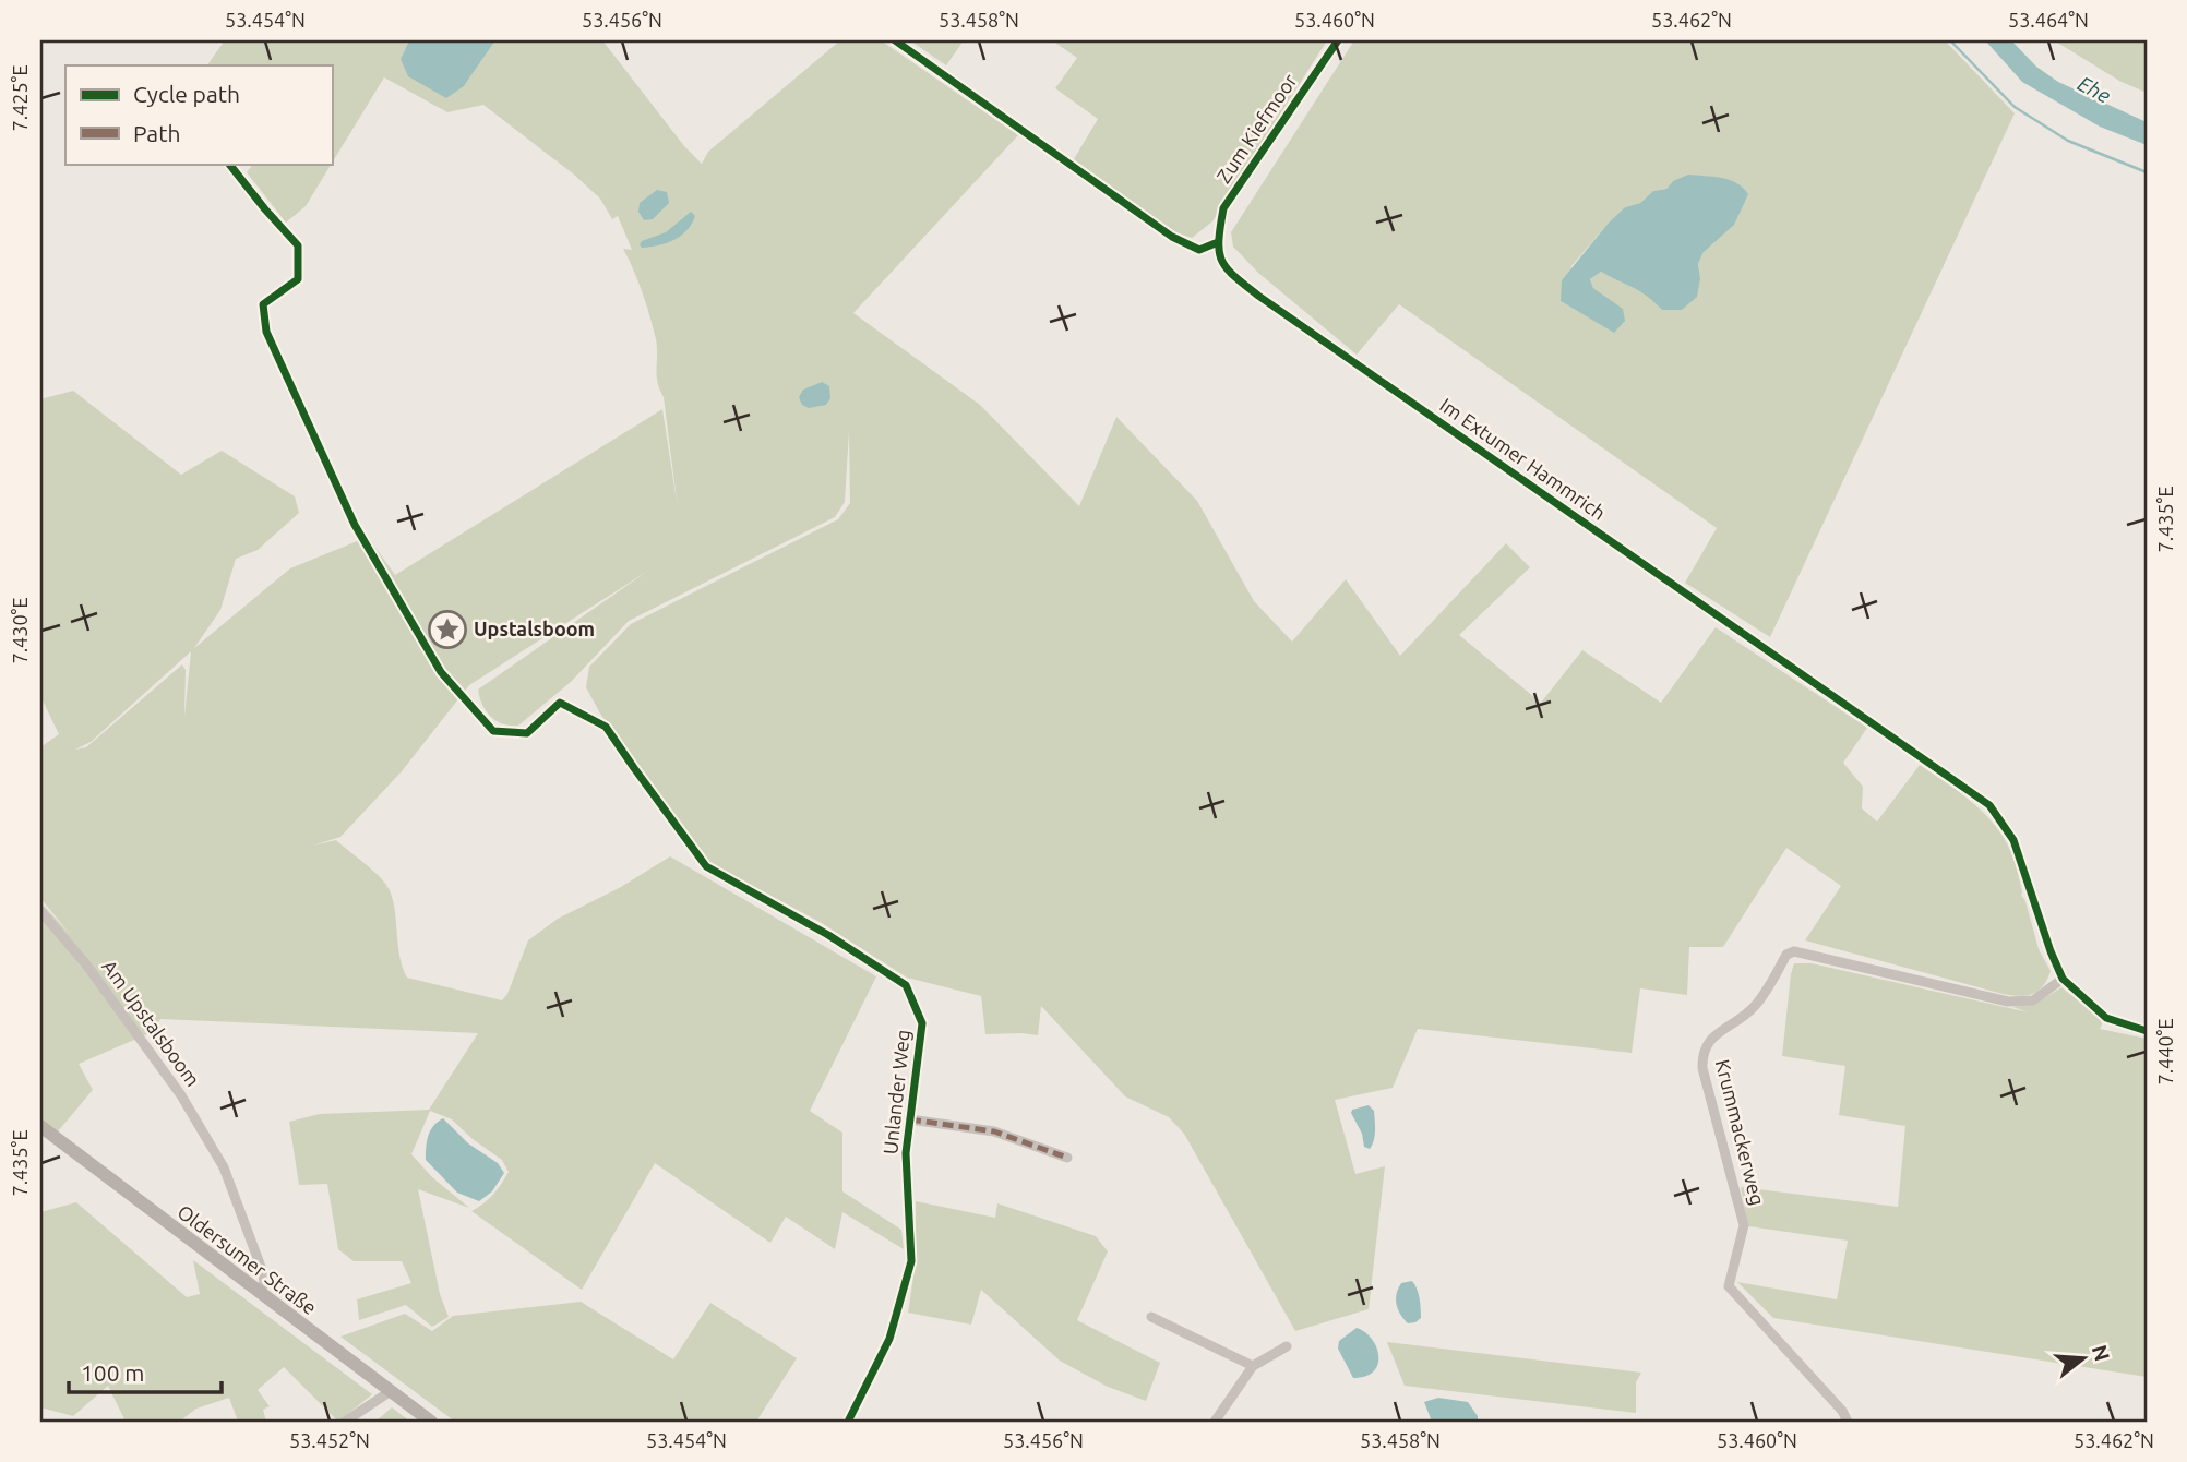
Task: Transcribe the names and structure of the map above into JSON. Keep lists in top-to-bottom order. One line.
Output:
{"streets":{"main road":["Oldersumer Straße"],"street":["Zum Kiefmoor","Im Extumer Hammrich","Am Upstalsboom","Unlander Weg","Krummackerweg"]},"crossings":[["Zum Kiefmoor","Im Extumer Hammrich"],["Im Extumer Hammrich","Krummackerweg"],["Am Upstalsboom","Oldersumer Straße"]],"water":["Ehe"],"places":{"place":["Upstalsboom"]},"legend":["Cycle path","Path"],"scale_bar":"100 m","north":"right","coordinates":["53.454°N","53.456°N","53.458°N","53.460°N","53.462°N","53.464°N","7.425°E","7.435°E","7.430°E","7.440°E","53.452°N"]}
